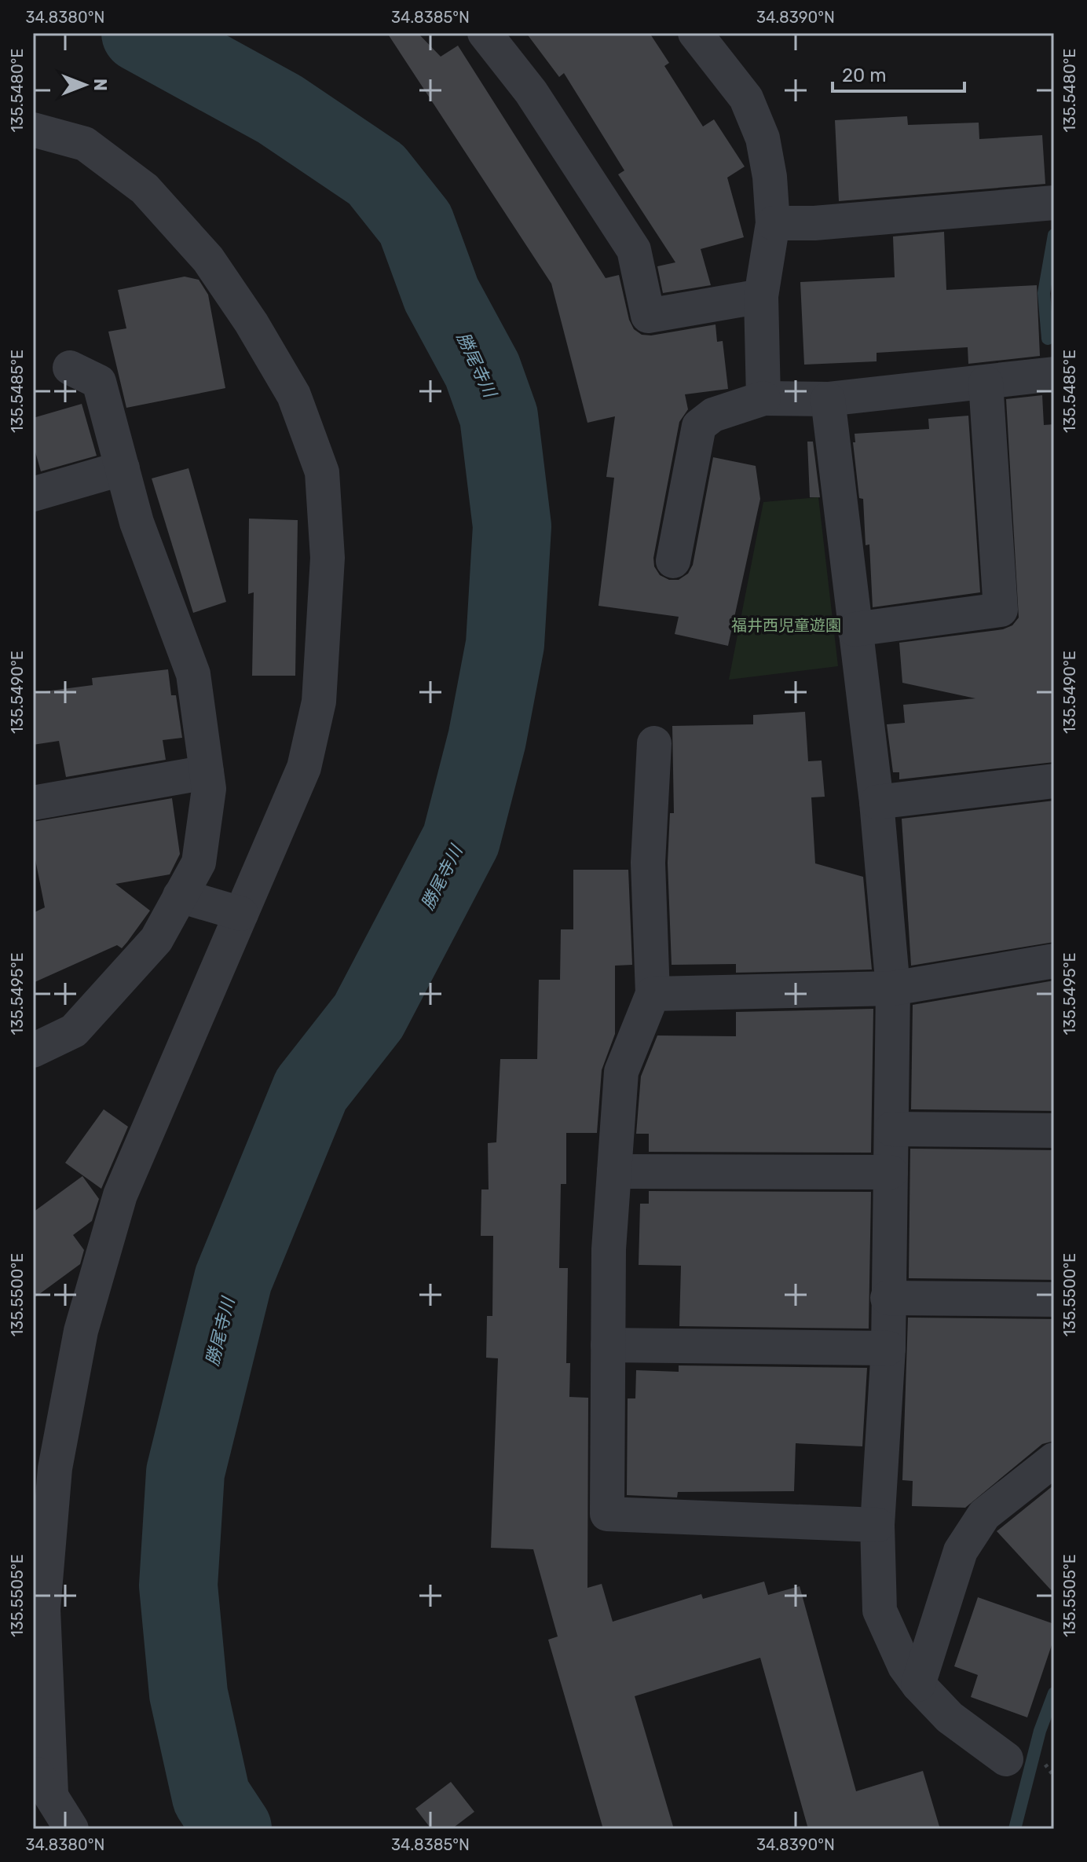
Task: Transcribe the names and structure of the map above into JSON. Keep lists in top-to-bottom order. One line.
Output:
{"water":["勝尾寺川"],"parks":["福井西児童遊園"],"scale_bar":"20 m","north":"right","coordinates":["34.8380°N","34.8385°N","34.8390°N","135.5480°E","135.5485°E","135.5490°E","135.5495°E","135.5500°E","135.5505°E"]}
